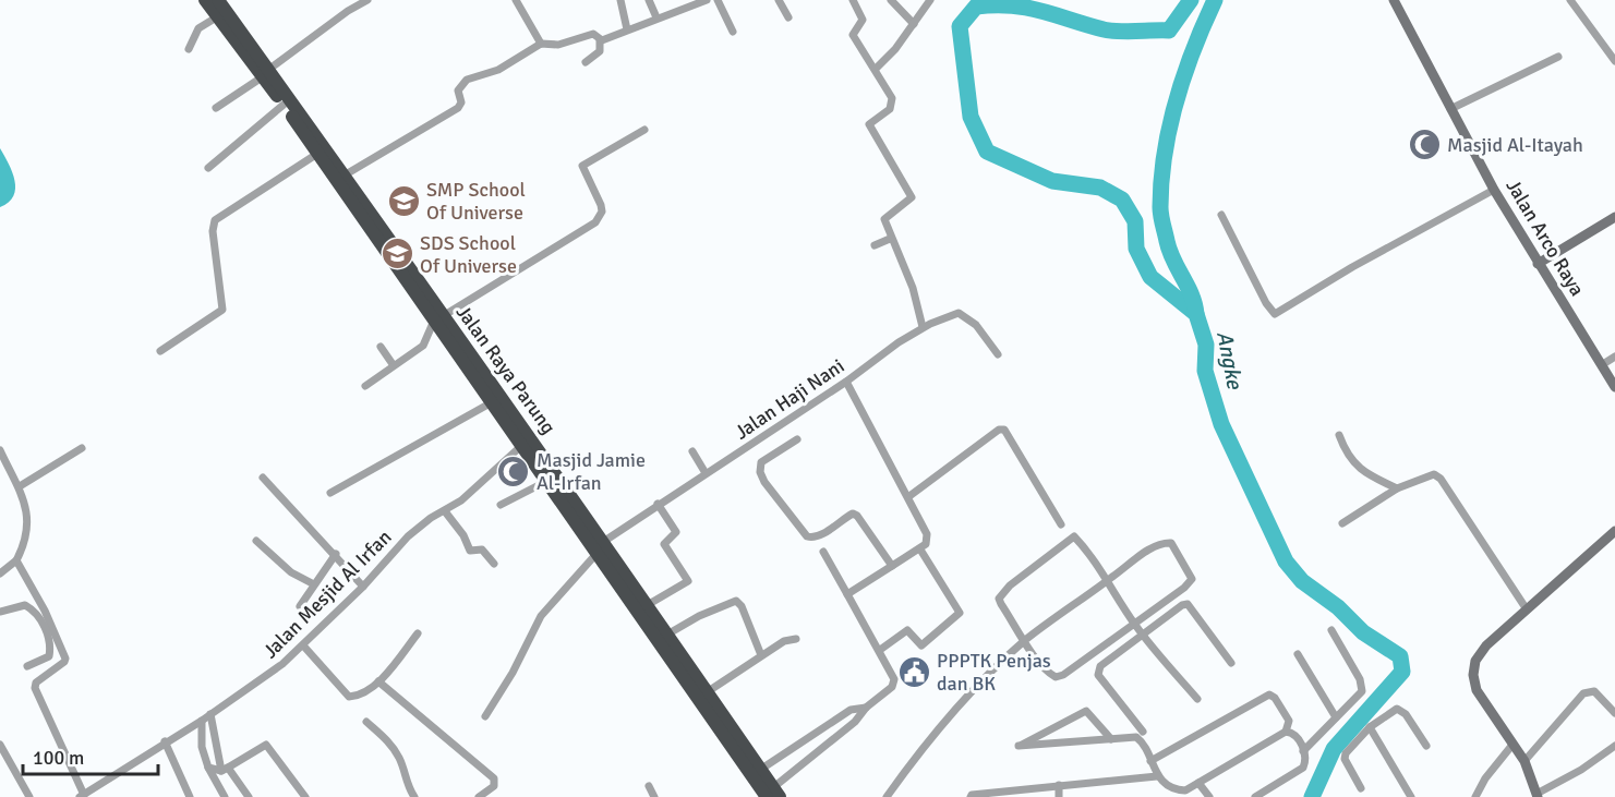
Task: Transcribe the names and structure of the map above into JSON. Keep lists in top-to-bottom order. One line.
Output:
{"streets":{"highway":["Jalan Raya Parung"],"main road":["Jalan Arco Raya"],"street":["Jalan Haji Nani","Jalan Mesjid Al Irfan"]},"crossings":[["Jalan Raya Parung","Jalan Haji Nani"],["Jalan Raya Parung","Jalan Mesjid Al Irfan"]],"water":["Angke"],"places":{"mosque":["Masjid Al-Itayah","Masjid Jamie Al-Irfan"],"school or university":["SMP School Of Universe","SDS School Of Universe"],"public building":["PPPTK Penjas dan BK"]},"scale_bar":"100 m"}
